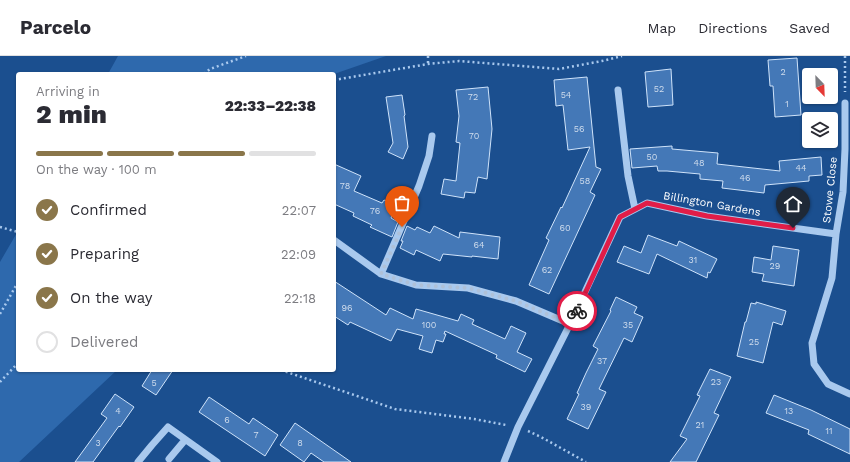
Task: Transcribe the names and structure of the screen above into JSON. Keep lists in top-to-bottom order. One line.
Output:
{"streets":{"street":["Stowe Close","Billington Gardens"]},"crossings":[["Stowe Close","Billington Gardens"]],"house_numbers":["2","52","54","72","1","56","70","50","48","44","46","58","78","76","60","64","31","29","62","96","100","35","25","37","23","5","39","4","13","6","21","11","7","3","8"],"north":"bottom right","page":{"header":"Parcelo","nav":["Map","Directions","Saved"],"heading":["2 min","Arriving in","22:33–22:38"],"bar":"On the way · 100 m","list":[["Confirmed","22:07"],["Preparing","22:09"],["On the way","22:18"],"Delivered"]}}
